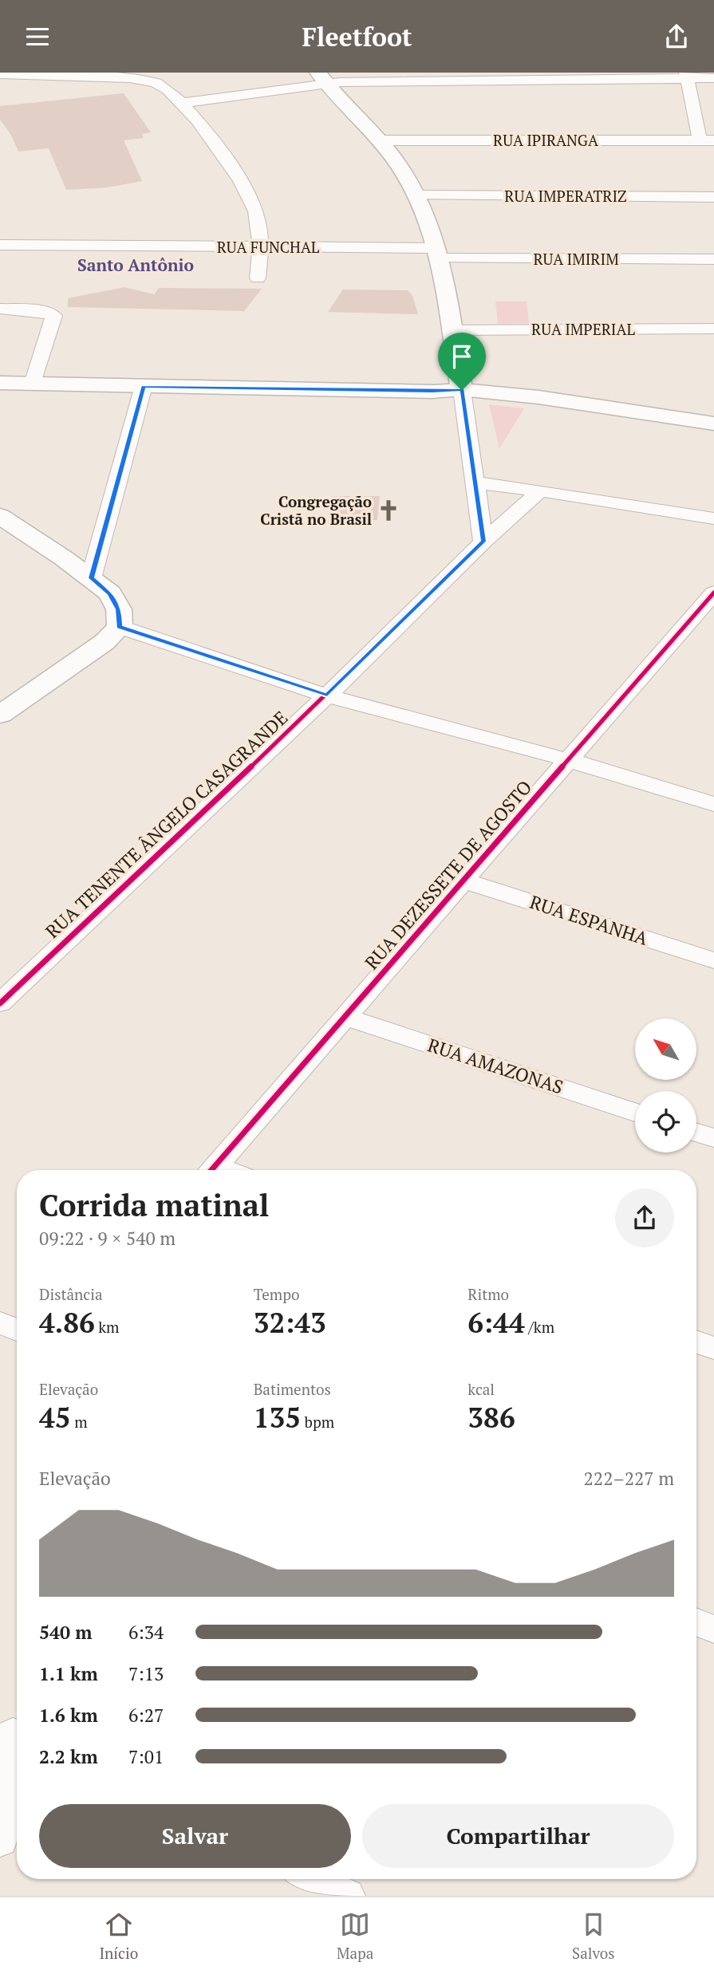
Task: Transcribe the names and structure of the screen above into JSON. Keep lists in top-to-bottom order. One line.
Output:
{"streets":{"street":["RUA IPIRANGA","RUA IMPERATRIZ","RUA FUNCHAL","RUA IMIRIM","RUA IMPERIAL","RUA TENENTE ÂNGELO CASAGRANDE","RUA DEZESSETE DE AGOSTO","RUA ESPANHA","RUA AMAZONAS"]},"crossings":[["RUA FUNCHAL","RUA IMIRIM"],["RUA DEZESSETE DE AGOSTO","RUA ESPANHA"],["RUA DEZESSETE DE AGOSTO","RUA AMAZONAS"]],"districts":["Santo Antônio"],"places":{"church":["Congregação Cristã no Brasil"]},"north":"top left","page":{"header":"Fleetfoot","heading":["Corrida matinal","09:22 · 9 × 540 m"],"stats":[["Distância","4.86 km"],["Tempo","32:43"],["Ritmo","6:44 /km"],["Elevação","45 m"],["Batimentos","135 bpm"],["kcal","386"]],"chart":["Elevação","222–227 m"],"list":[{"name":"540 m","note":"6:34"},{"name":"1.1 km","note":"7:13"},{"name":"1.6 km","note":"6:27"},{"name":"2.2 km","note":"7:01"}],"buttons":["Salvar","Compartilhar"],"tabs":["Início","Mapa","Salvos"]}}
